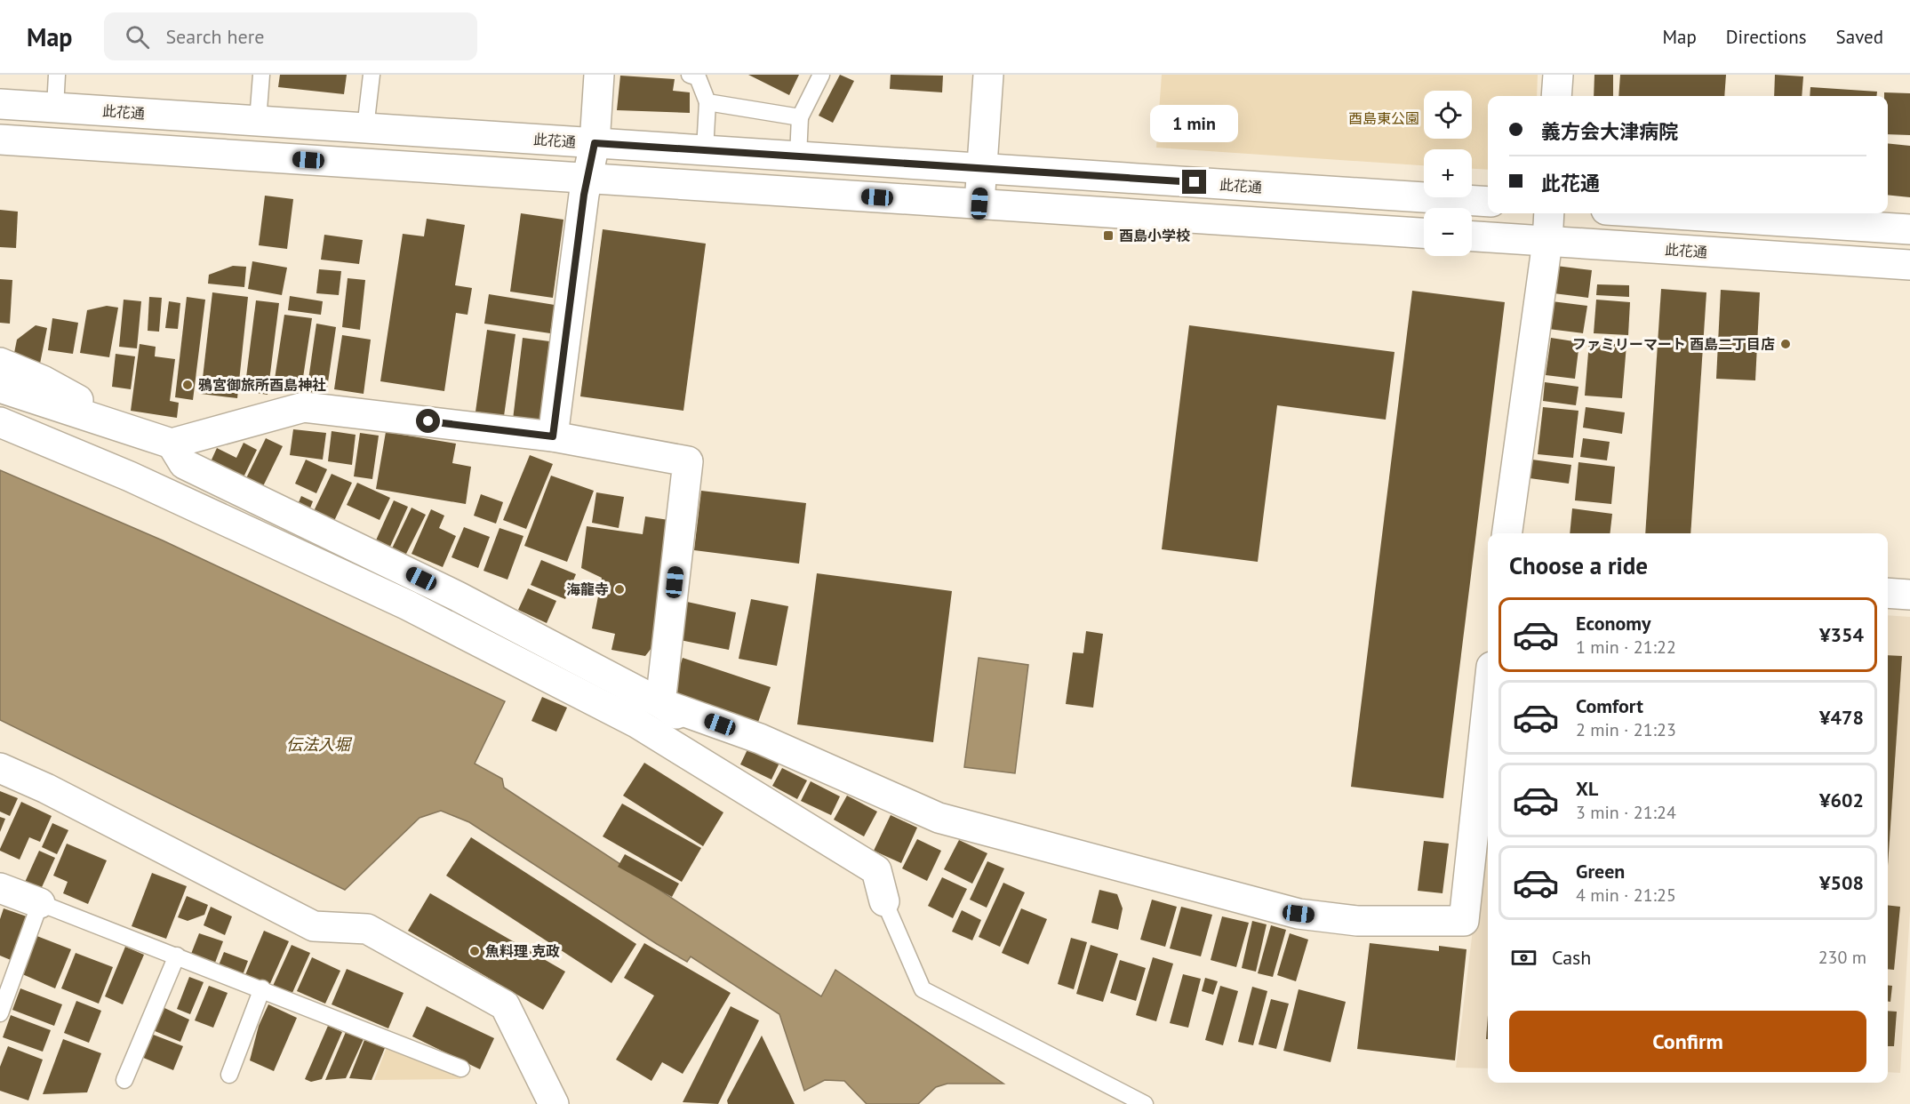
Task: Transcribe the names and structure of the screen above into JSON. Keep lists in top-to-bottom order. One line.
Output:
{"streets":{"street":["此花通"]},"water":["伝法入堀"],"parks":["酉島東公園"],"places":{"transit":["酉島小学校"],"other":["ファミリーマート 酉島二丁目店","鴉宮御旅所酉島神社","海龍寺","魚料理 克政"]},"page":{"header":"Map","search":"Search here","nav":["Map","Directions","Saved"],"map_buttons":["+","−"],"banner":["義方会大津病院","此花通"],"bubble":"1 min","heading":"Choose a ride","list":[{"name":"Economy","note":"1 min · 21:22","value":"¥354"},{"name":"Comfort","note":"2 min · 21:23","value":"¥478"},{"name":"XL","note":"3 min · 21:24","value":"¥602"},{"name":"Green","note":"4 min · 21:25","value":"¥508"}],"pay":["Cash","230 m"],"buttons":"Confirm"}}
